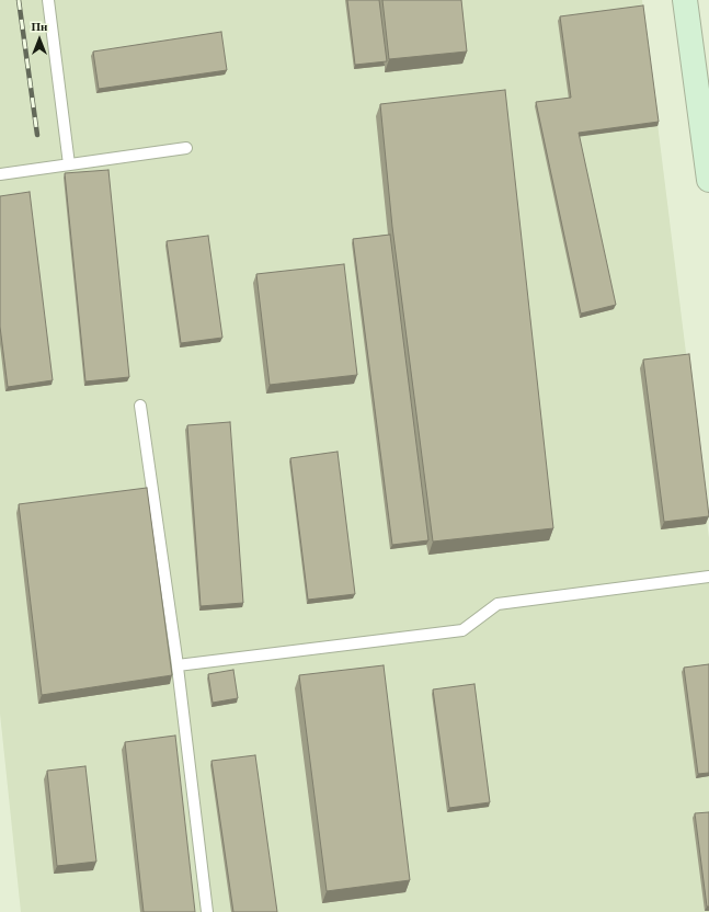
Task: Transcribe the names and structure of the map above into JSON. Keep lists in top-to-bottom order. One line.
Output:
{"north":"top"}
